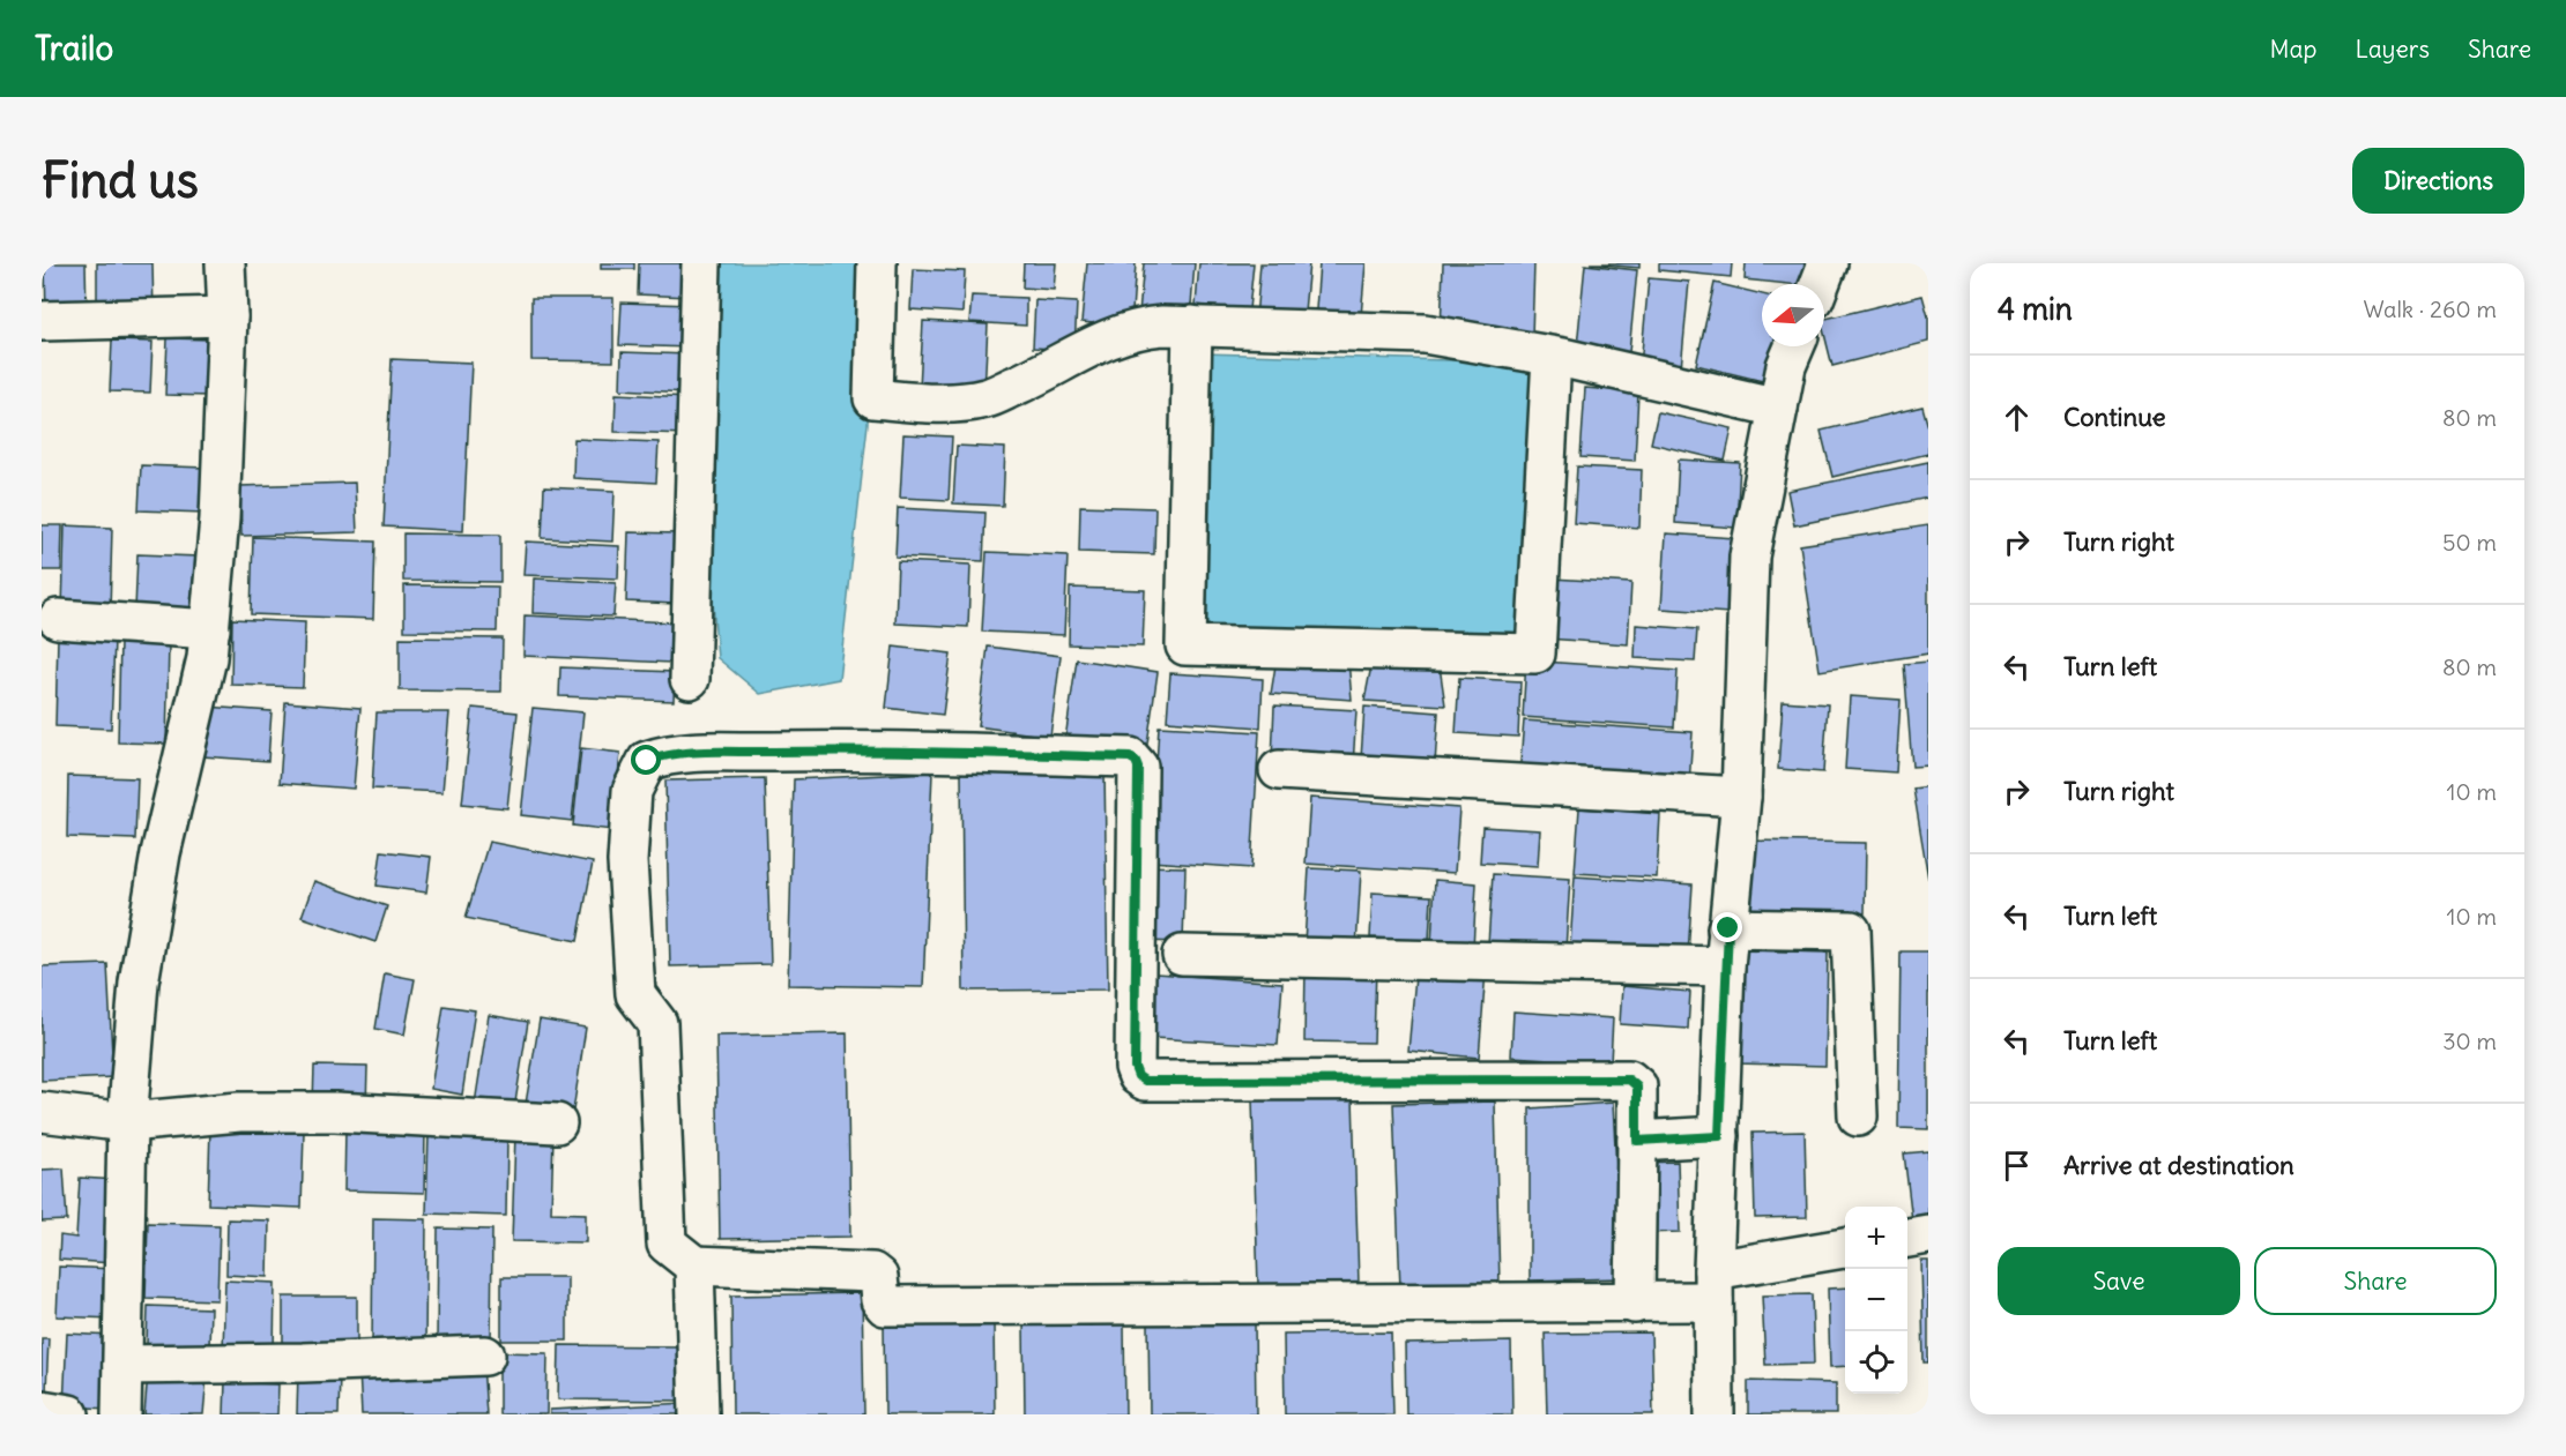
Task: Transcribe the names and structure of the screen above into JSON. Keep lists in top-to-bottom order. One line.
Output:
{"north":"left","page":{"header":"Trailo","nav":["Map","Layers","Share"],"buttons":["Directions",["Save","Share"]],"title":"Find us","heading":["4 min","Walk · 260 m"],"list":[["Continue","80 m"],["Turn right","50 m"],["Turn left","80 m"],["Turn right","10 m"],["Turn left","10 m"],["Turn left","30 m"],"Arrive at destination"],"map_buttons":["+","−"]}}
